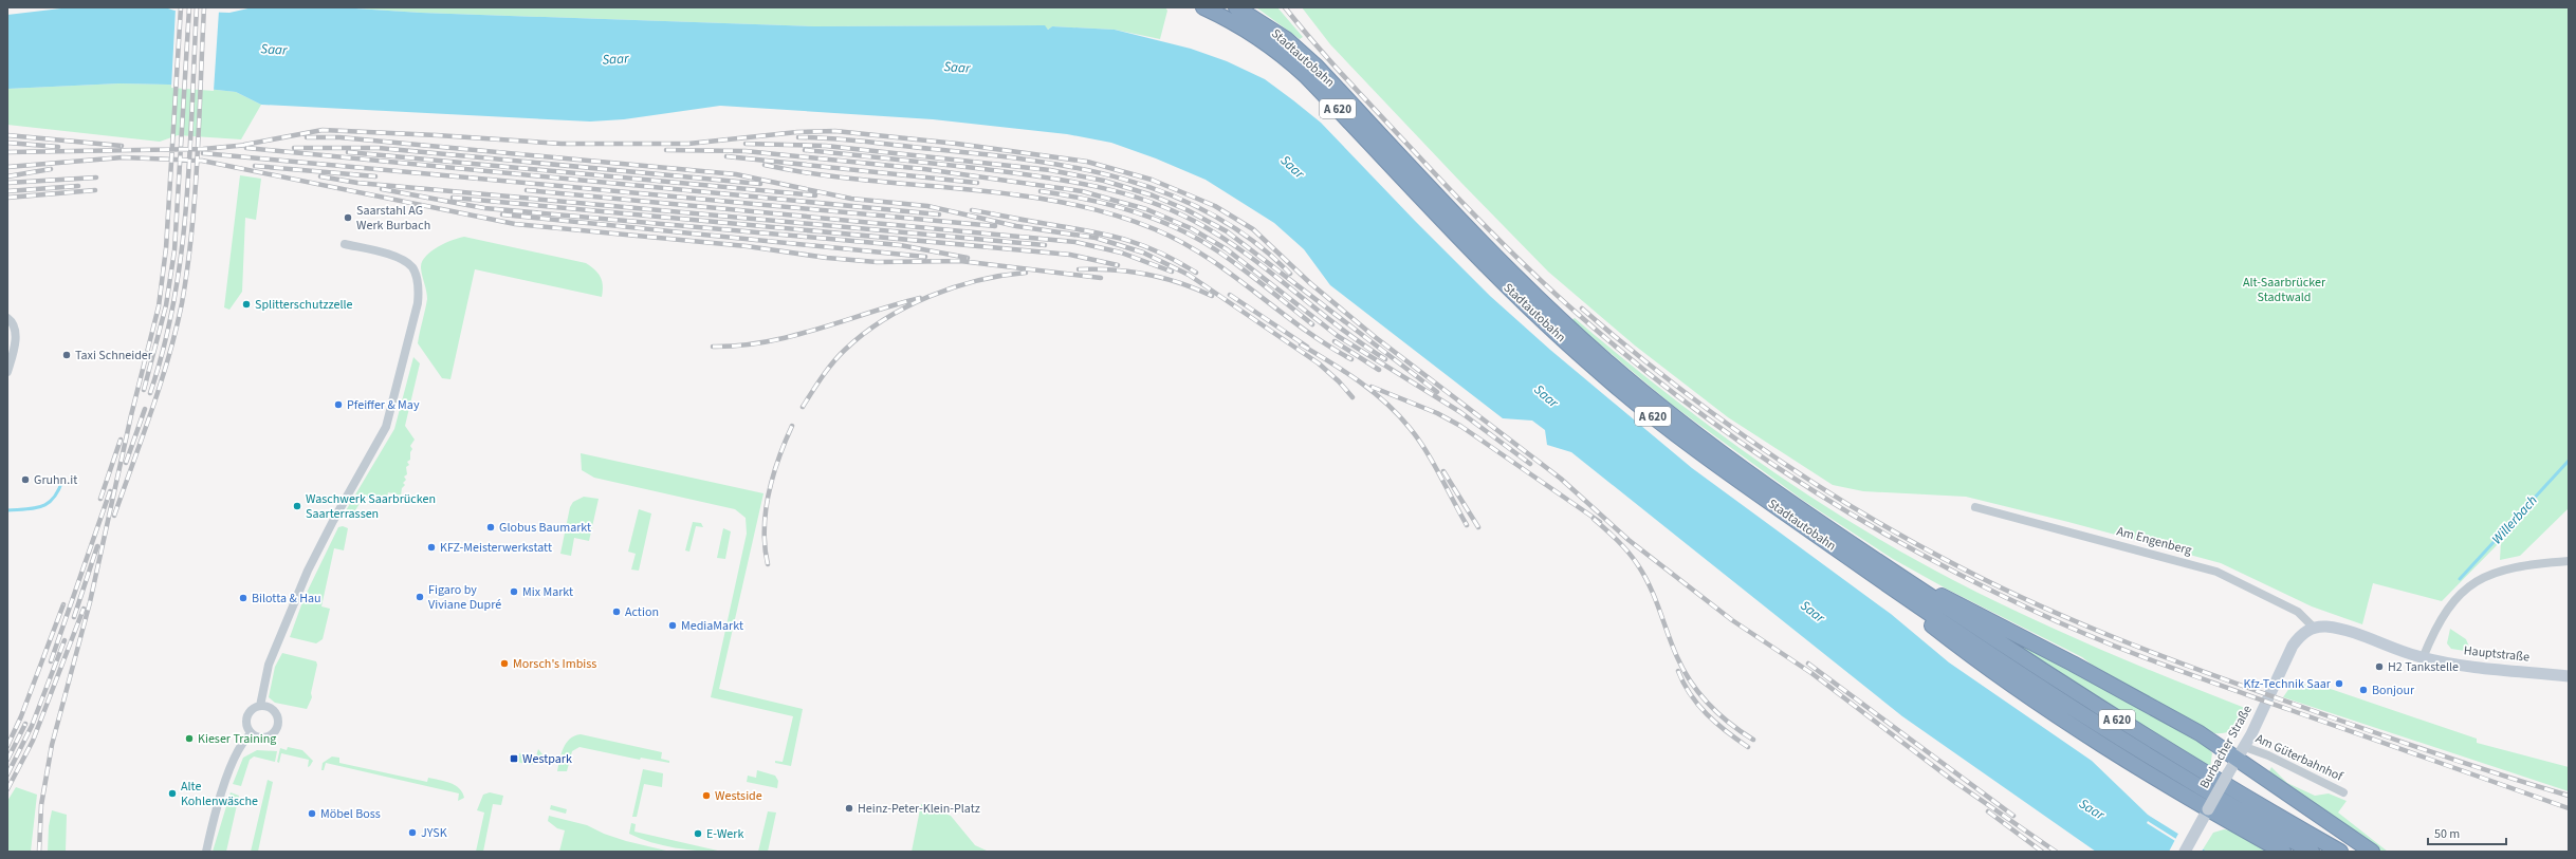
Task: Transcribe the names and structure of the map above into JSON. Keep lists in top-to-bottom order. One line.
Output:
{"streets":{"highway":["Stadtautobahn","A 620"],"main road":["Hauptstraße","Burbacher Straße"],"street":["Am Engenberg","Am Güterbahnhof"]},"crossings":[["Stadtautobahn","A 620"],["Am Engenberg","Burbacher Straße"],["Burbacher Straße","Am Güterbahnhof"]],"water":["Saar","Willerbach"],"parks":["Alt-Saarbrücker Stadtwald"],"places":{"other":["Saarstahl AG Werk Burbach","Splitterschutzzelle","Taxi Schneider","Pfeiffer & May","Gruhn.it","Waschwerk Saarbrücken Saarterrassen","Globus Baumarkt","KFZ-Meisterwerkstatt","Mix Markt","Figaro by Viviane Dupré","Bilotta & Hau","Action","MediaMarkt","Morsch's Imbiss","H2 Tankstelle","Kfz-Technik Saar","Bonjour","Kieser Training","Alte Kohlenwäsche","Westside","Heinz-Peter-Klein-Platz","Möbel Boss","JYSK","E-Werk"],"transit":["Westpark"]},"scale_bar":"50 m"}
